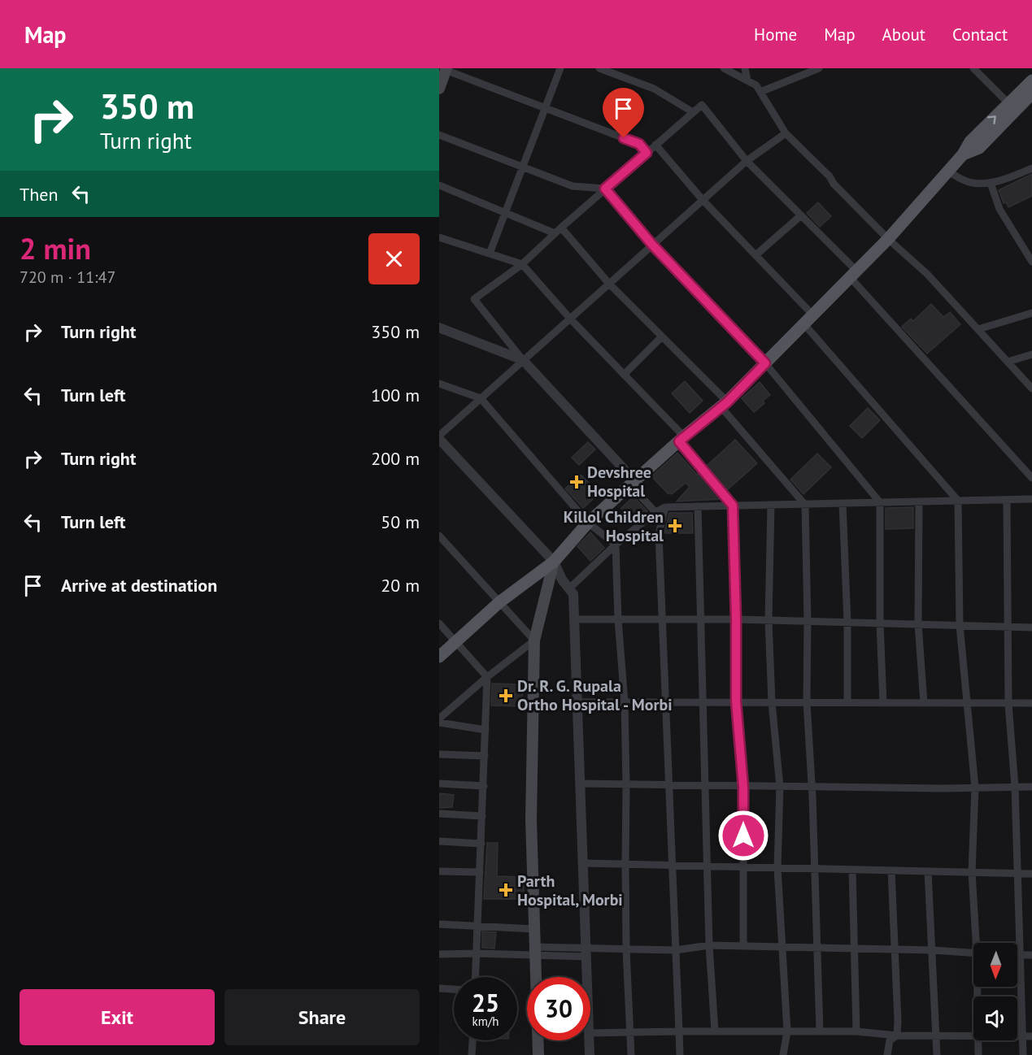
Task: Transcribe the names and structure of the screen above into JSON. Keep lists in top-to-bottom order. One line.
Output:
{"places":{"health":["Devshree Hospital","Killol Children Hospital","Dr. R. G. Rupala Ortho Hospital - Morbi","Parth Hospital, Morbi"]},"north":"bottom","page":{"header":"Map","nav":["Home","Map","About","Contact"],"turn":["350 m","Turn right"],"then":"Then","heading":["2 min","720 m · 11:47"],"list":[{"name":"Turn right","value":"350 m"},{"name":"Turn left","value":"100 m"},{"name":"Turn right","value":"200 m"},{"name":"Turn left","value":"50 m"},{"name":"Arrive at destination","value":"20 m"}],"speed":"25 km/h","limit":"30","buttons":["Exit","Share"]}}
